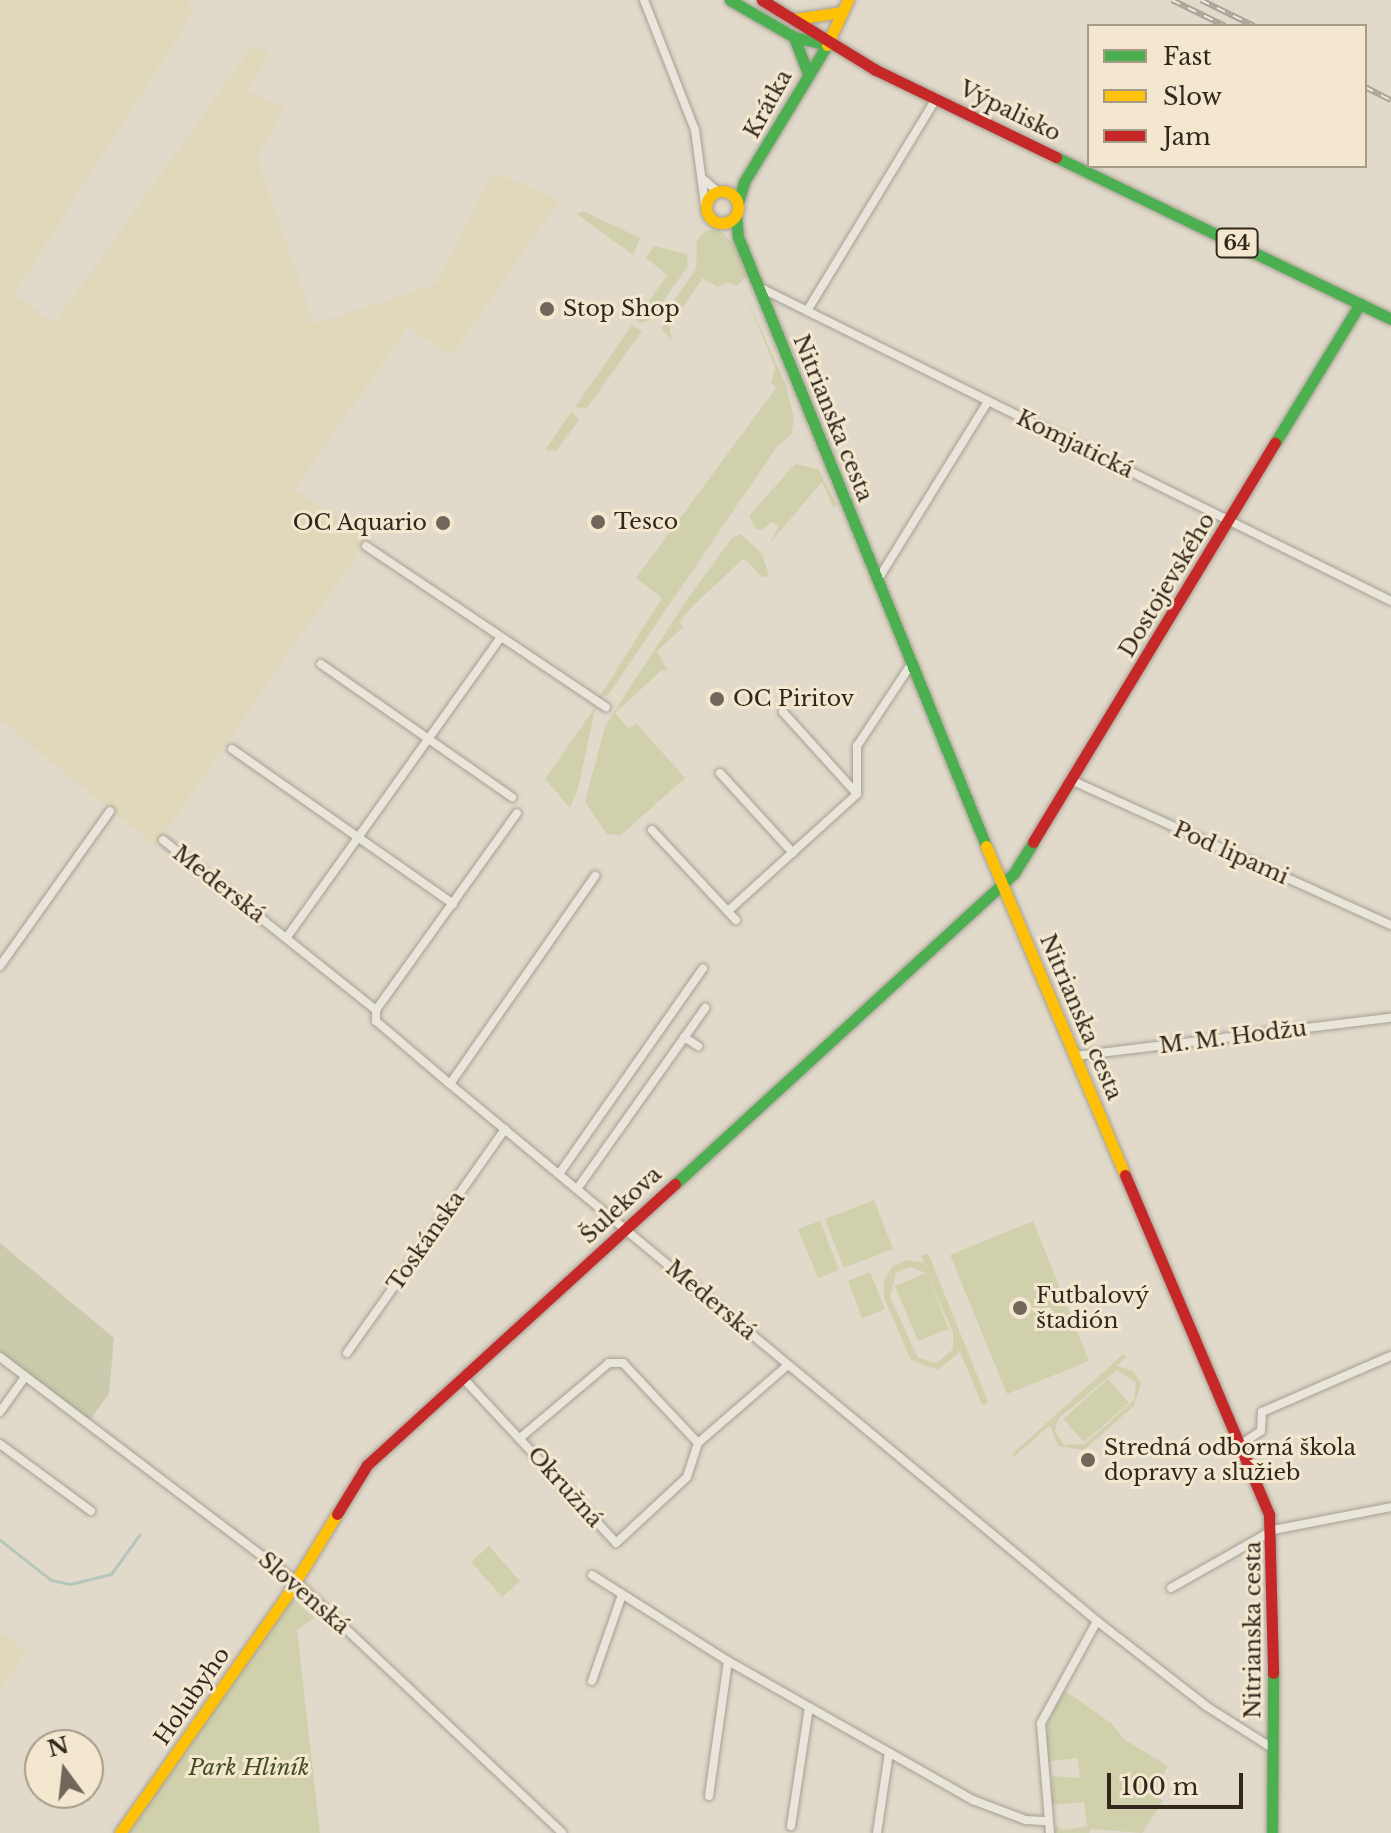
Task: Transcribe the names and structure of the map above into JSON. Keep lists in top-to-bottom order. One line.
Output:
{"streets":{"main road":["Krátka","Výpalisko","64","Nitrianska cesta","Dostojevského","Šulekova","Holubyho"],"street":["Komjatická","Pod lipami","Mederská","M. M. Hodžu","Toskánska","Okružná","Slovenská"]},"crossings":[["Krátka","Výpalisko"],["Krátka","Nitrianska cesta"],["Výpalisko","Dostojevského"],["Nitrianska cesta","Komjatická"],["Nitrianska cesta","Dostojevského"],["Nitrianska cesta","Mederská"],["Nitrianska cesta","M. M. Hodžu"],["Nitrianska cesta","Šulekova"],["Komjatická","Dostojevského"],["Dostojevského","Pod lipami"],["Dostojevského","Šulekova"],["Mederská","Šulekova"],["Mederská","Toskánska"],["Mederská","Okružná"],["Šulekova","Okružná"],["Šulekova","Slovenská"],["Šulekova","Holubyho"],["Slovenská","Holubyho"]],"parks":["Park Hliník"],"places":["Stop Shop","Tesco","OC Aquario","OC Piritov","Futbalový štadión","Stredná odborná škola dopravy a služieb"],"legend":["Fast","Slow","Jam"],"scale_bar":"100 m","north":"top"}
